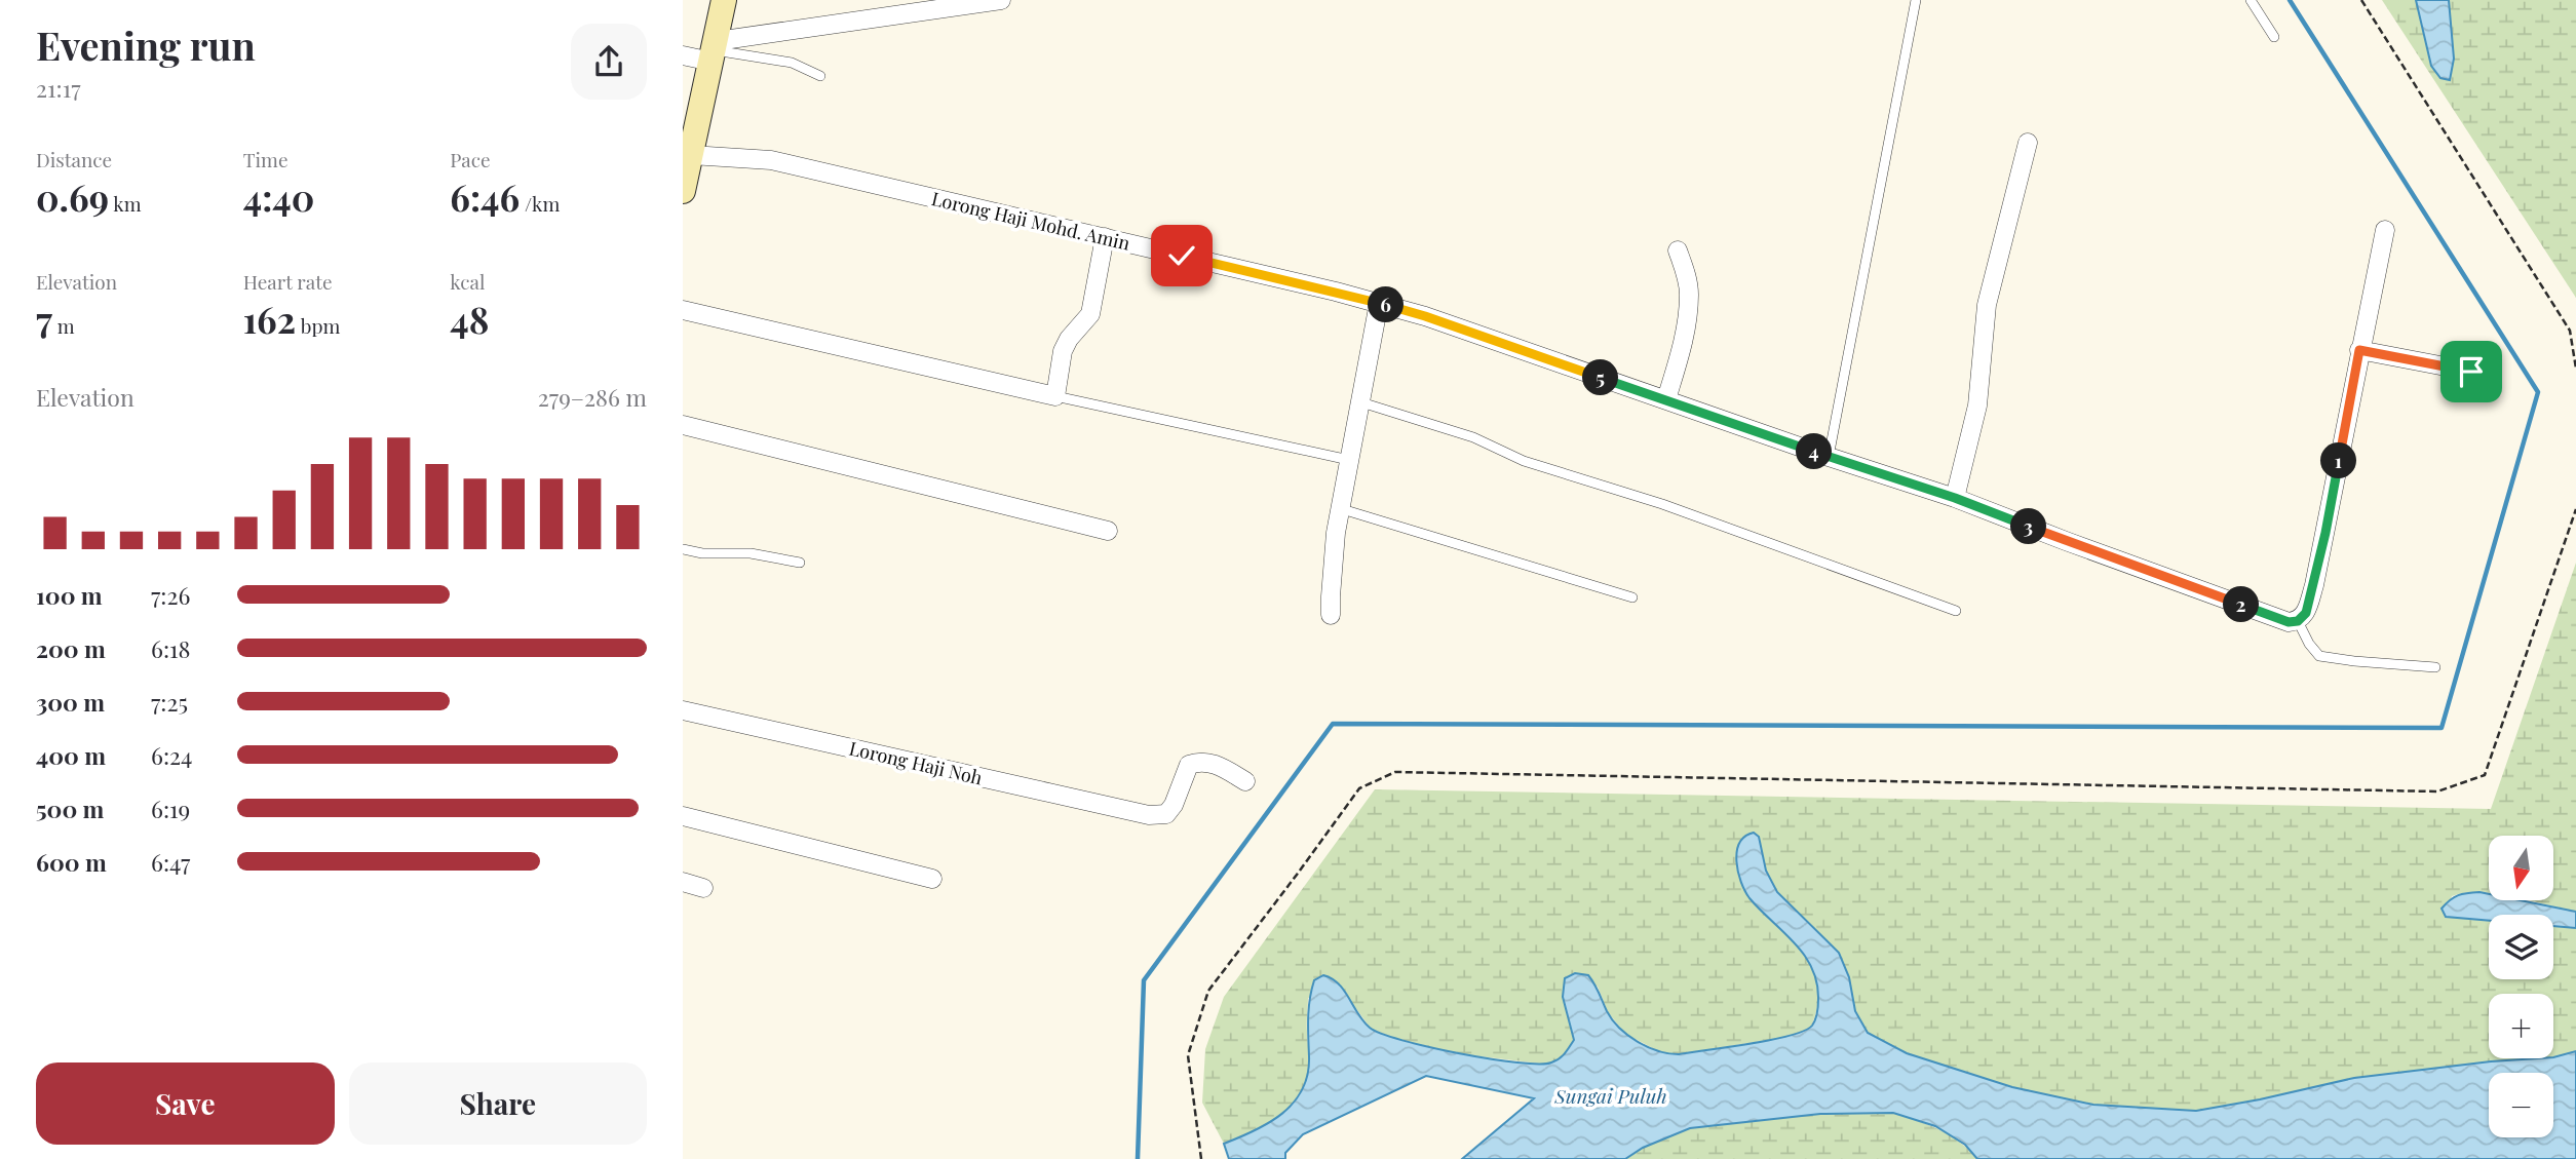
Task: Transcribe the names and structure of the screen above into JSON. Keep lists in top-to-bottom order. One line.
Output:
{"streets":{"street":["Lorong Haji Mohd. Amin","Lorong Haji Noh"]},"water":["Sungai Puluh"],"north":"bottom","page":{"heading":["Evening run","21:17"],"stats":[["Distance","0.69 km"],["Time","4:40"],["Pace","6:46 /km"],["Elevation","7 m"],["Heart rate","162 bpm"],["kcal","48"]],"pins":["6","5","4","1","3","2"],"chart":["Elevation","279–286 m"],"list":[{"name":"100 m","note":"7:26"},{"name":"200 m","note":"6:18"},{"name":"300 m","note":"7:25"},{"name":"400 m","note":"6:24"},{"name":"500 m","note":"6:19"},{"name":"600 m","note":"6:47"}],"map_buttons":["+","−"],"buttons":["Save","Share"]}}
